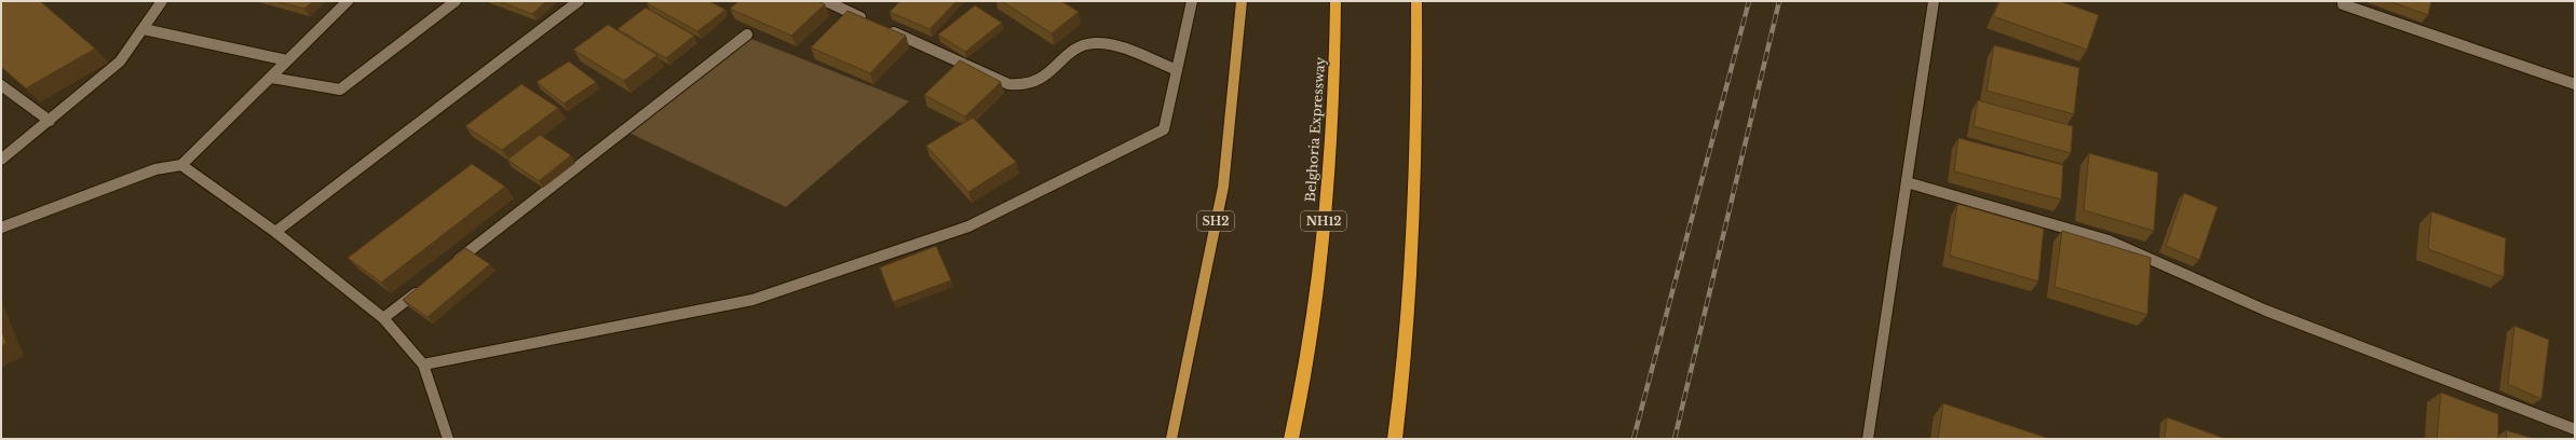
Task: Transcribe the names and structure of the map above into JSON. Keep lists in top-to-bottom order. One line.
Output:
{"streets":{"highway":["Belghoria Expressway","NH12"],"main road":["SH2"]}}
